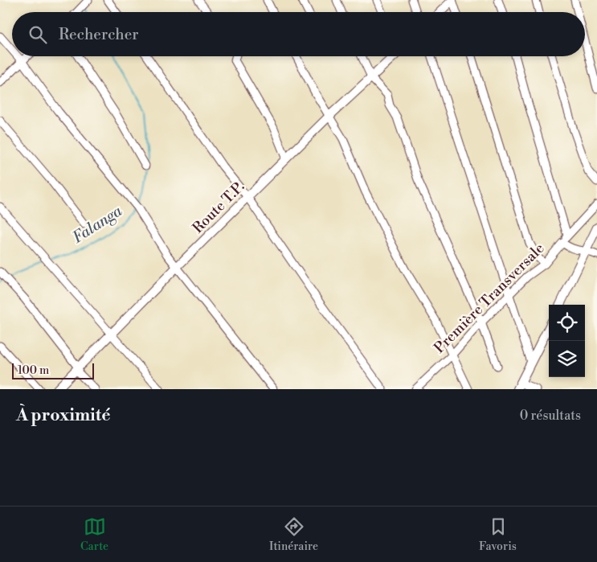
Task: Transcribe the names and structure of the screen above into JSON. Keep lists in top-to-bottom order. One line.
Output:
{"streets":{"street":["Route T.P.","Première Transversale"]},"water":["Falanga"],"scale_bar":"100 m","page":{"search":"Rechercher","scale":"100 m","heading":["À proximité","0 résultats"],"nav":["Carte","Itinéraire","Favoris"]}}
